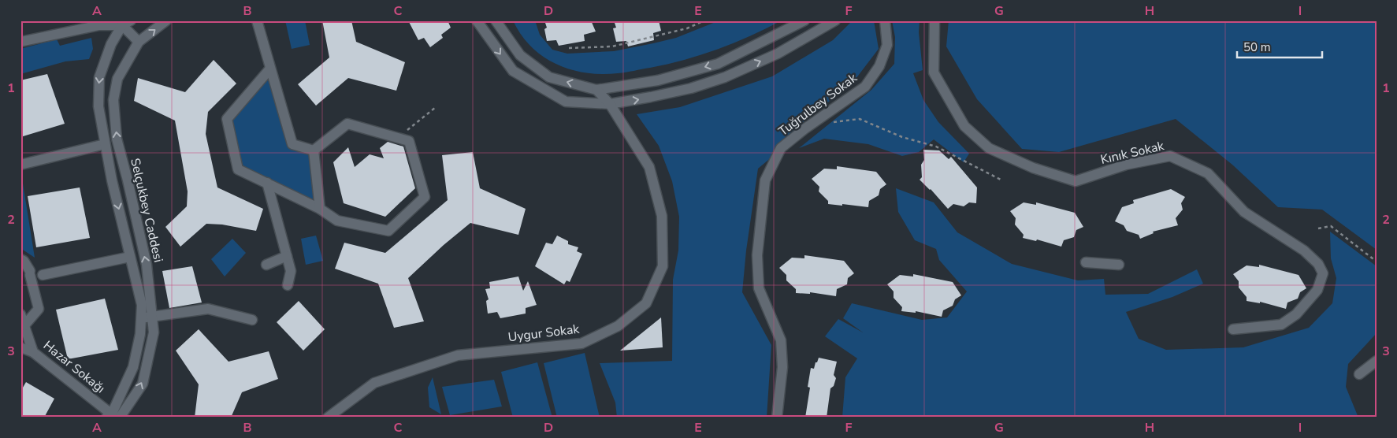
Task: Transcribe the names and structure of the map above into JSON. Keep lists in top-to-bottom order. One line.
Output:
{"streets":{"street":["Tuğrulbey Sokak","Kınık Sokak","Selçukbey Caddesi","Uygur Sokak","Hazar Sokağı"]},"crossings":[["Selçukbey Caddesi","Hazar Sokağı"]],"scale_bar":"50 m","grid":{"columns":["A","B","C","D","E","F","G","H","I"],"rows":["1","2","3"]}}
